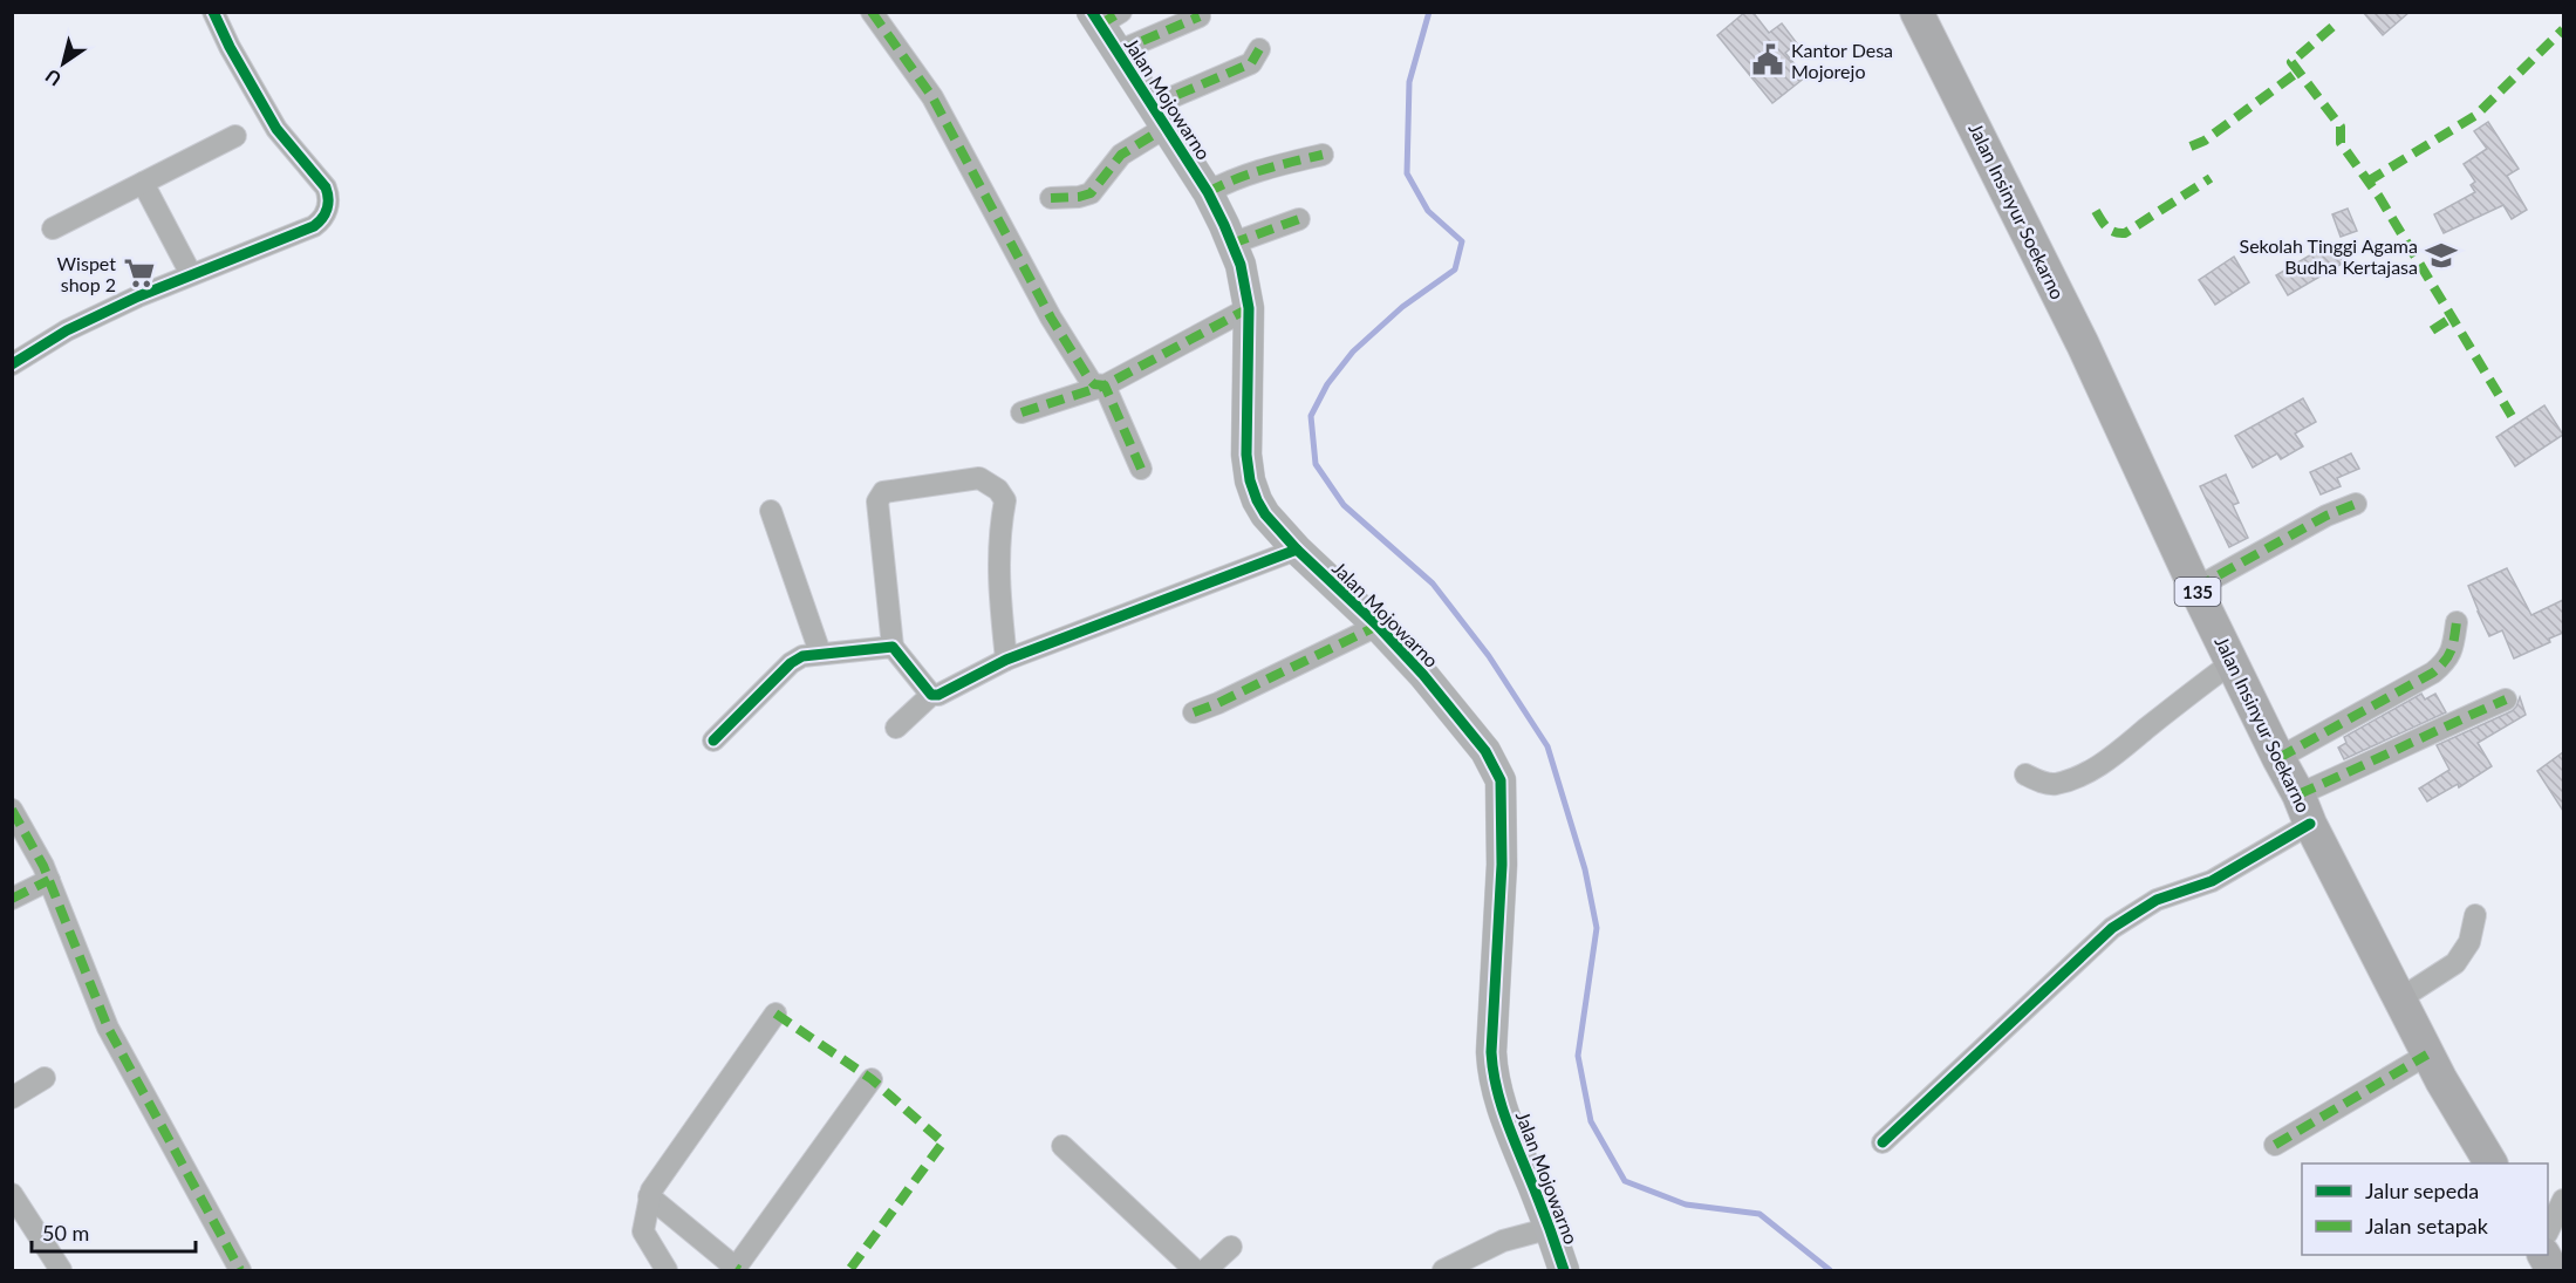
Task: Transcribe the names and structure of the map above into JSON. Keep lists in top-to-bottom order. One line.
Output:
{"streets":{"main road":["Jalan Insinyur Soekarno","135"],"street":["Jalan Mojowarno"]},"places":{"public building":["Kantor Desa Mojorejo"],"school or university":["Sekolah Tinggi Agama Budha Kertajasa"],"supermarket":["Wispet shop 2"]},"legend":["Jalur sepeda","Jalan setapak"],"scale_bar":"50 m","north":"bottom left"}
